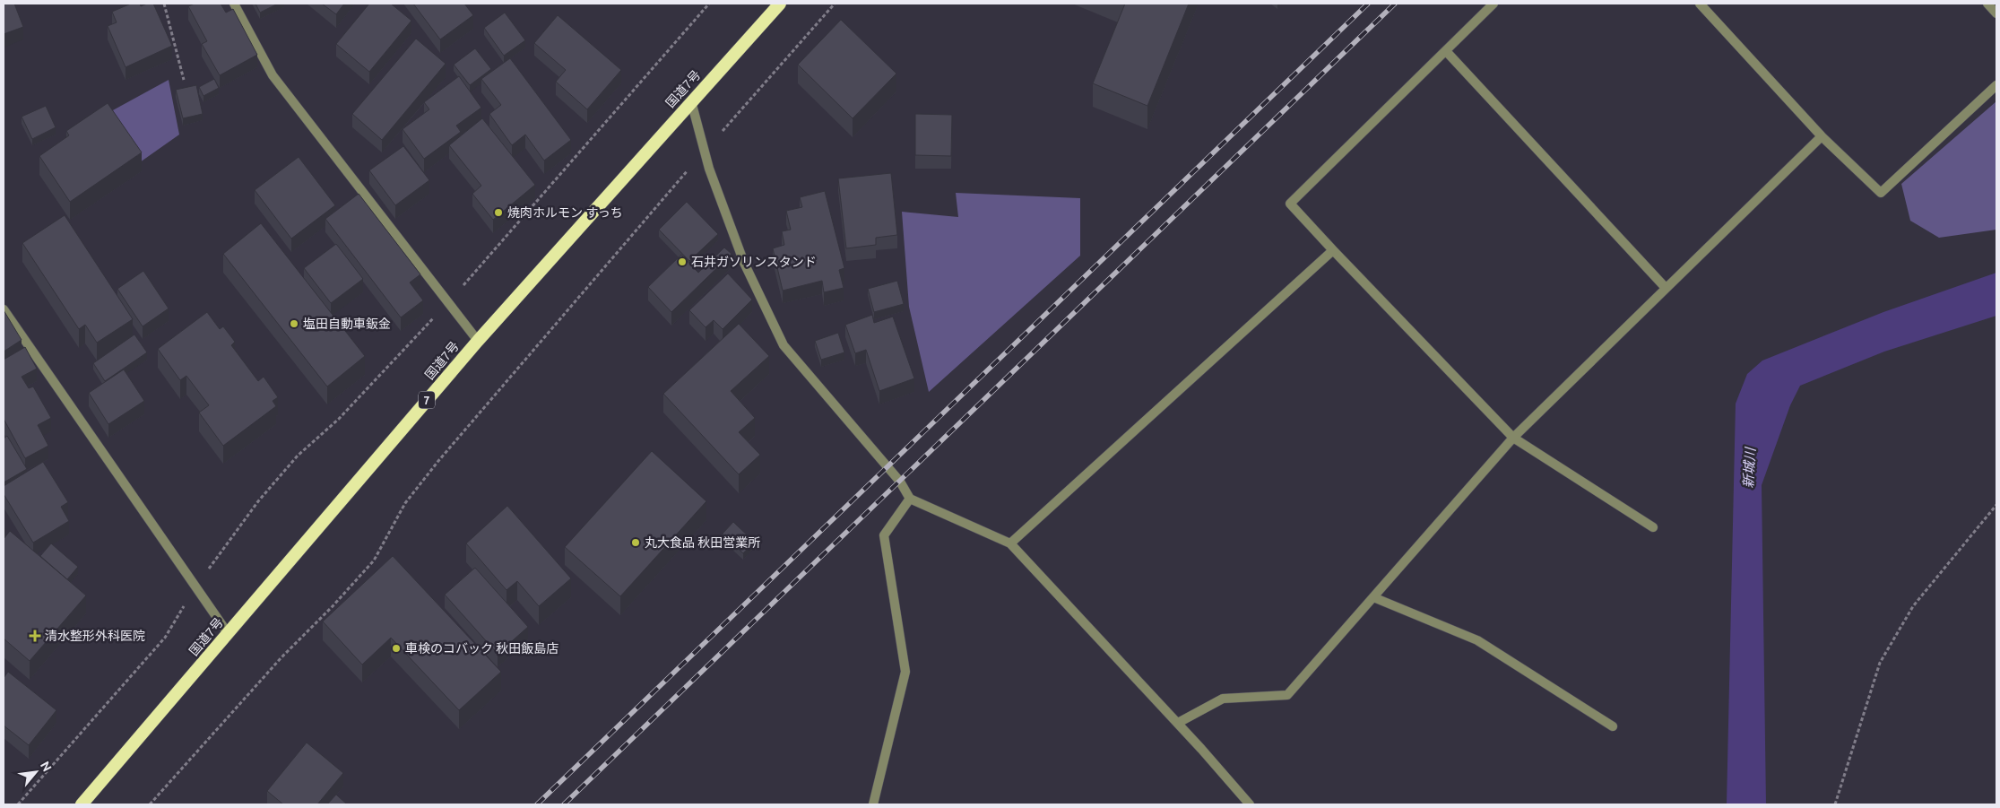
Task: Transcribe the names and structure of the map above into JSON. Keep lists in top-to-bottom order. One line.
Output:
{"streets":{"highway":["国道7号","7"]},"water":["新城川"],"places":{"other":["焼肉ホルモン すっち","石井ガソリンスタンド","塩田自動車鈑金","丸大食品 秋田営業所","車検のコバック 秋田飯島店"],"health":["清水整形外科医院"]},"north":"top right"}
